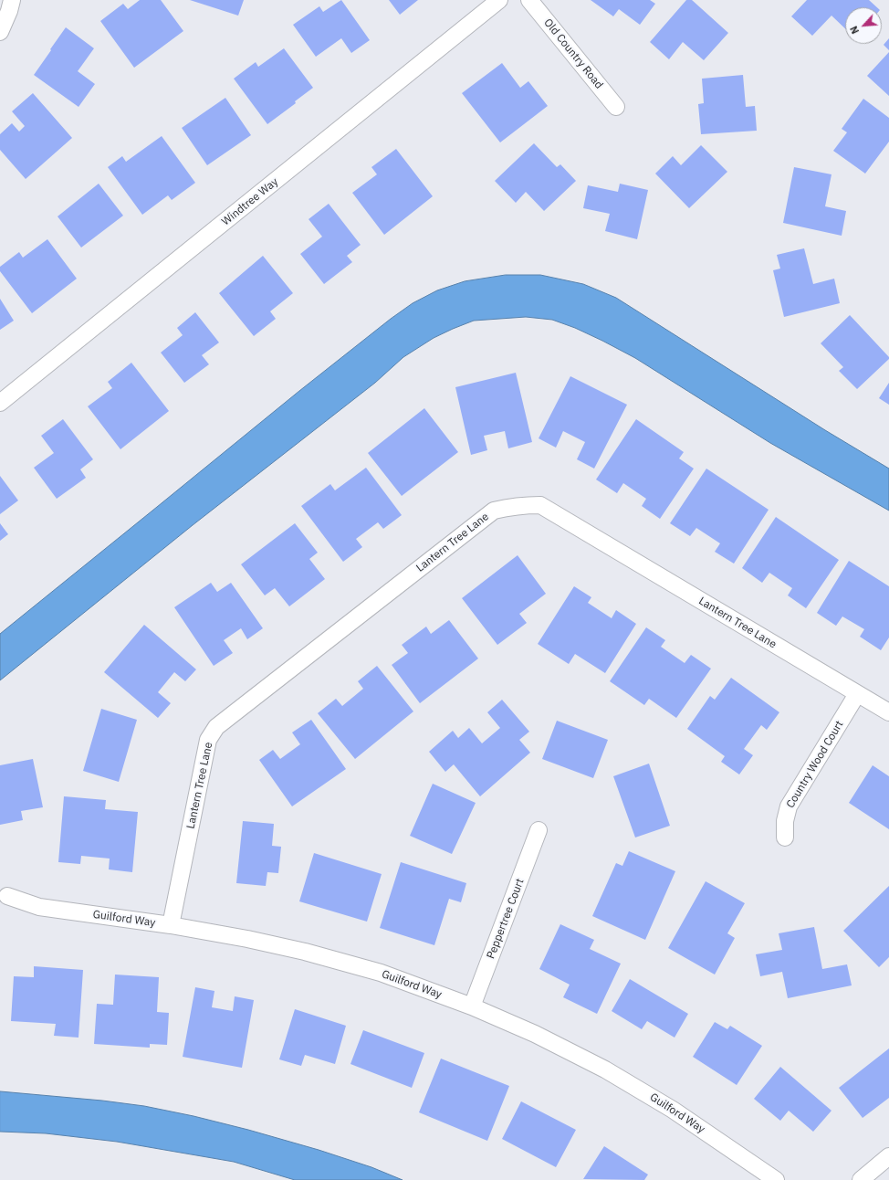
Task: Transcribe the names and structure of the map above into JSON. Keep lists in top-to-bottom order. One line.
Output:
{"streets":{"street":["Old Country Road","Windtree Way","Lantern Tree Lane","Country Wood Court","Guilford Way","Peppertree Court"]},"crossings":[["Lantern Tree Lane","Country Wood Court"],["Lantern Tree Lane","Guilford Way"],["Guilford Way","Peppertree Court"]],"north":"bottom left"}
